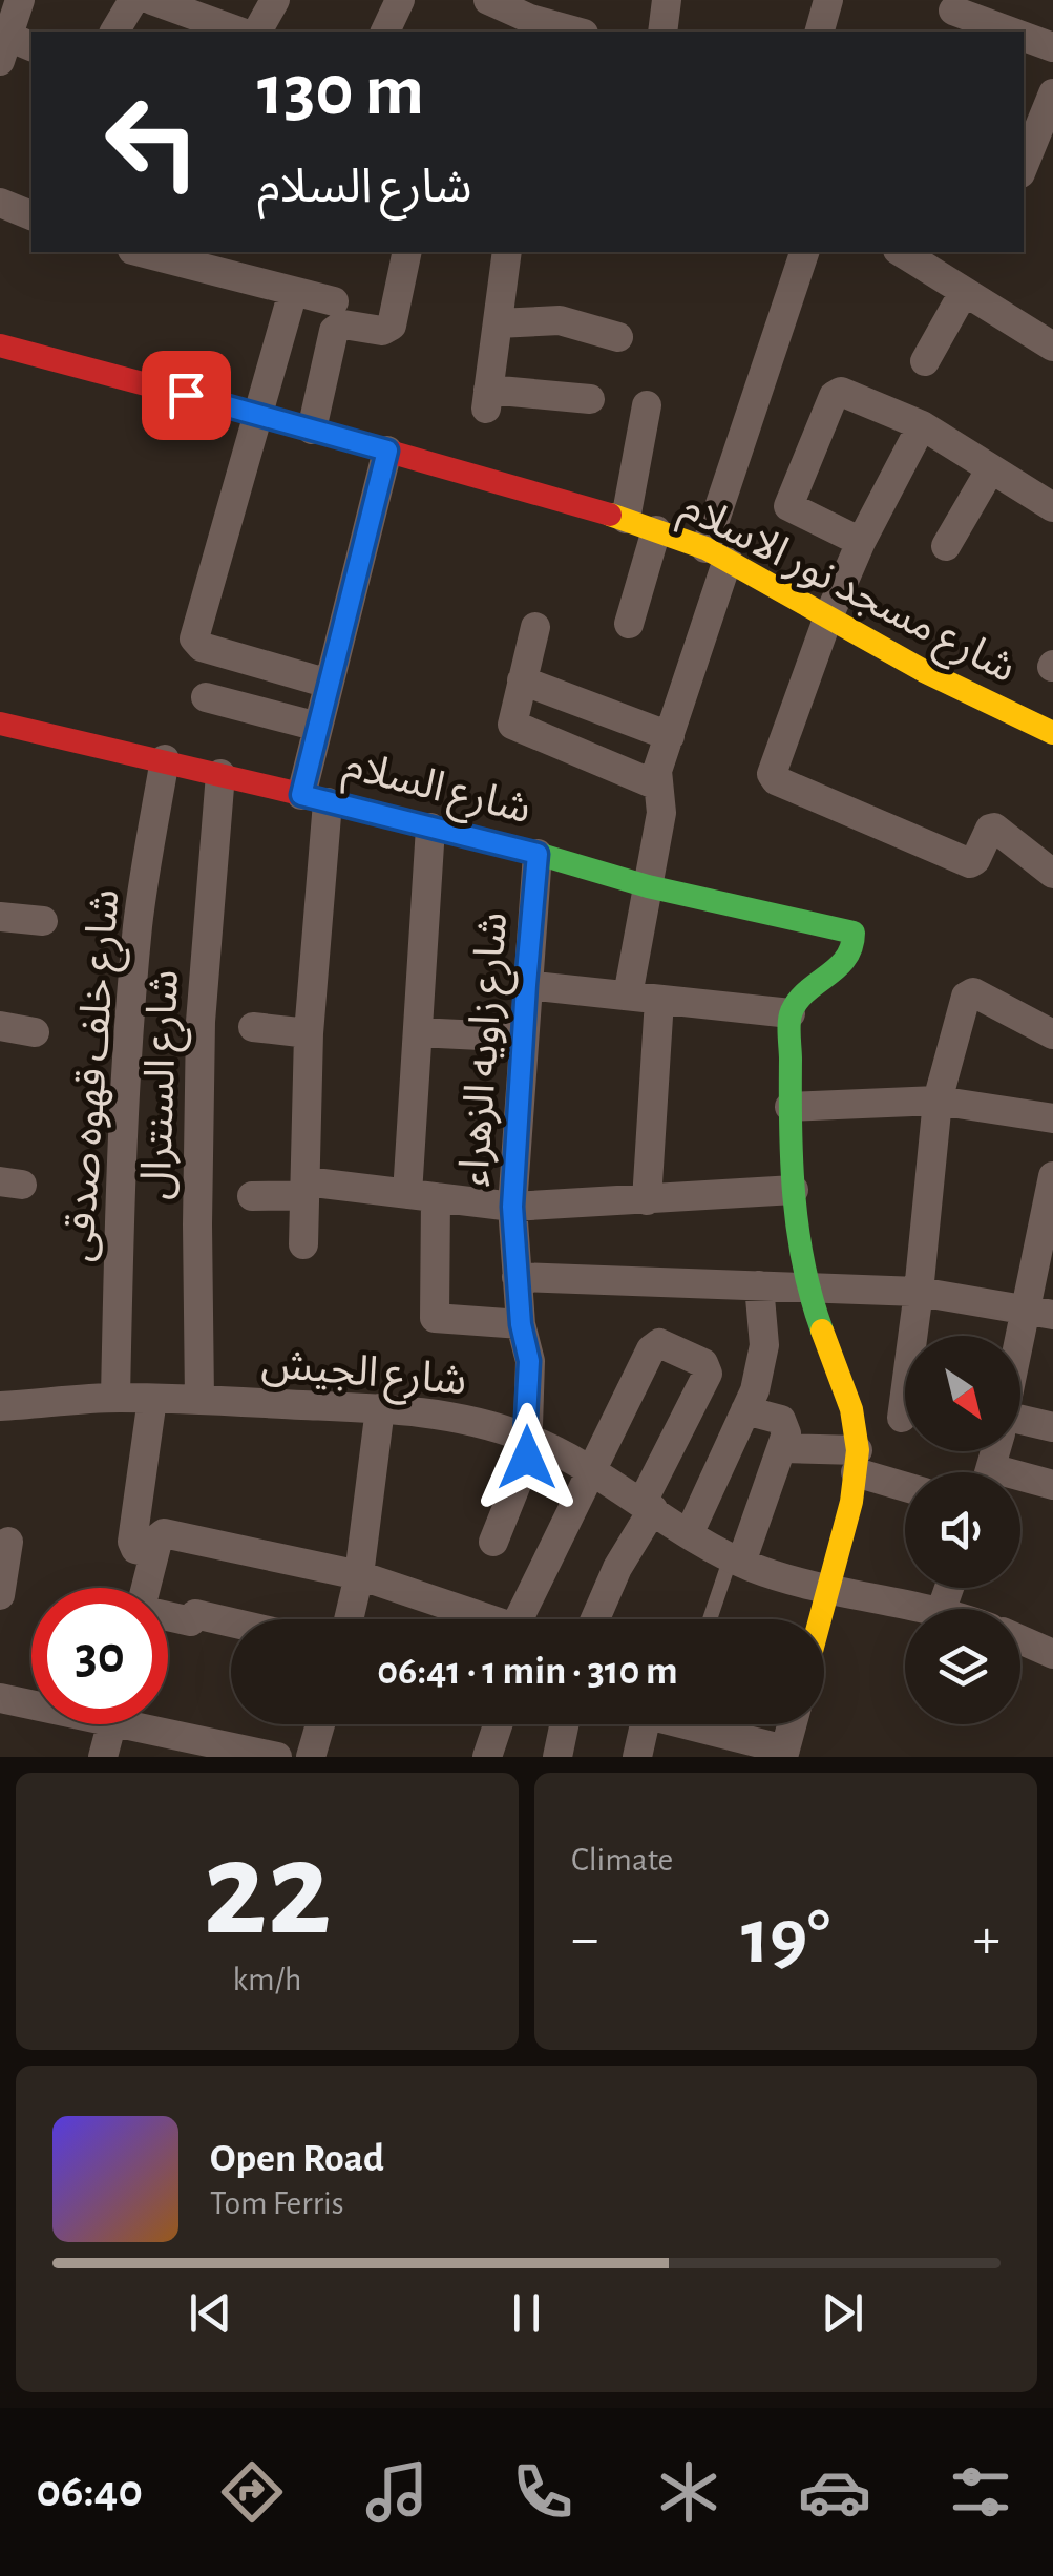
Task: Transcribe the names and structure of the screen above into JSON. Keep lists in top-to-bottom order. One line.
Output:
{"streets":{"street":["شارع مسجد نور الاسلام","شارع السلام","شارع زاويه الزهراء","شارع خلف قهوه صدقى","شارع السنترال","شارع الجيش"]},"crossings":[["شارع السلام","شارع زاويه الزهراء"],["شارع السلام","شارع خلف قهوه صدقى"],["شارع السلام","شارع السنترال"],["شارع زاويه الزهراء","شارع الجيش"],["شارع خلف قهوه صدقى","شارع الجيش"],["شارع السنترال","شارع الجيش"]],"north":"bottom right","page":{"turn":["130 m","شارع السلام"],"limit":"30","trip":"06:41 · 1 min · 310 m","tile":[["22","km/h"],"Climate"],"heat":["−","19°","+"],"song":["Open Road","Tom Ferris"],"tabs":"06:40"}}
